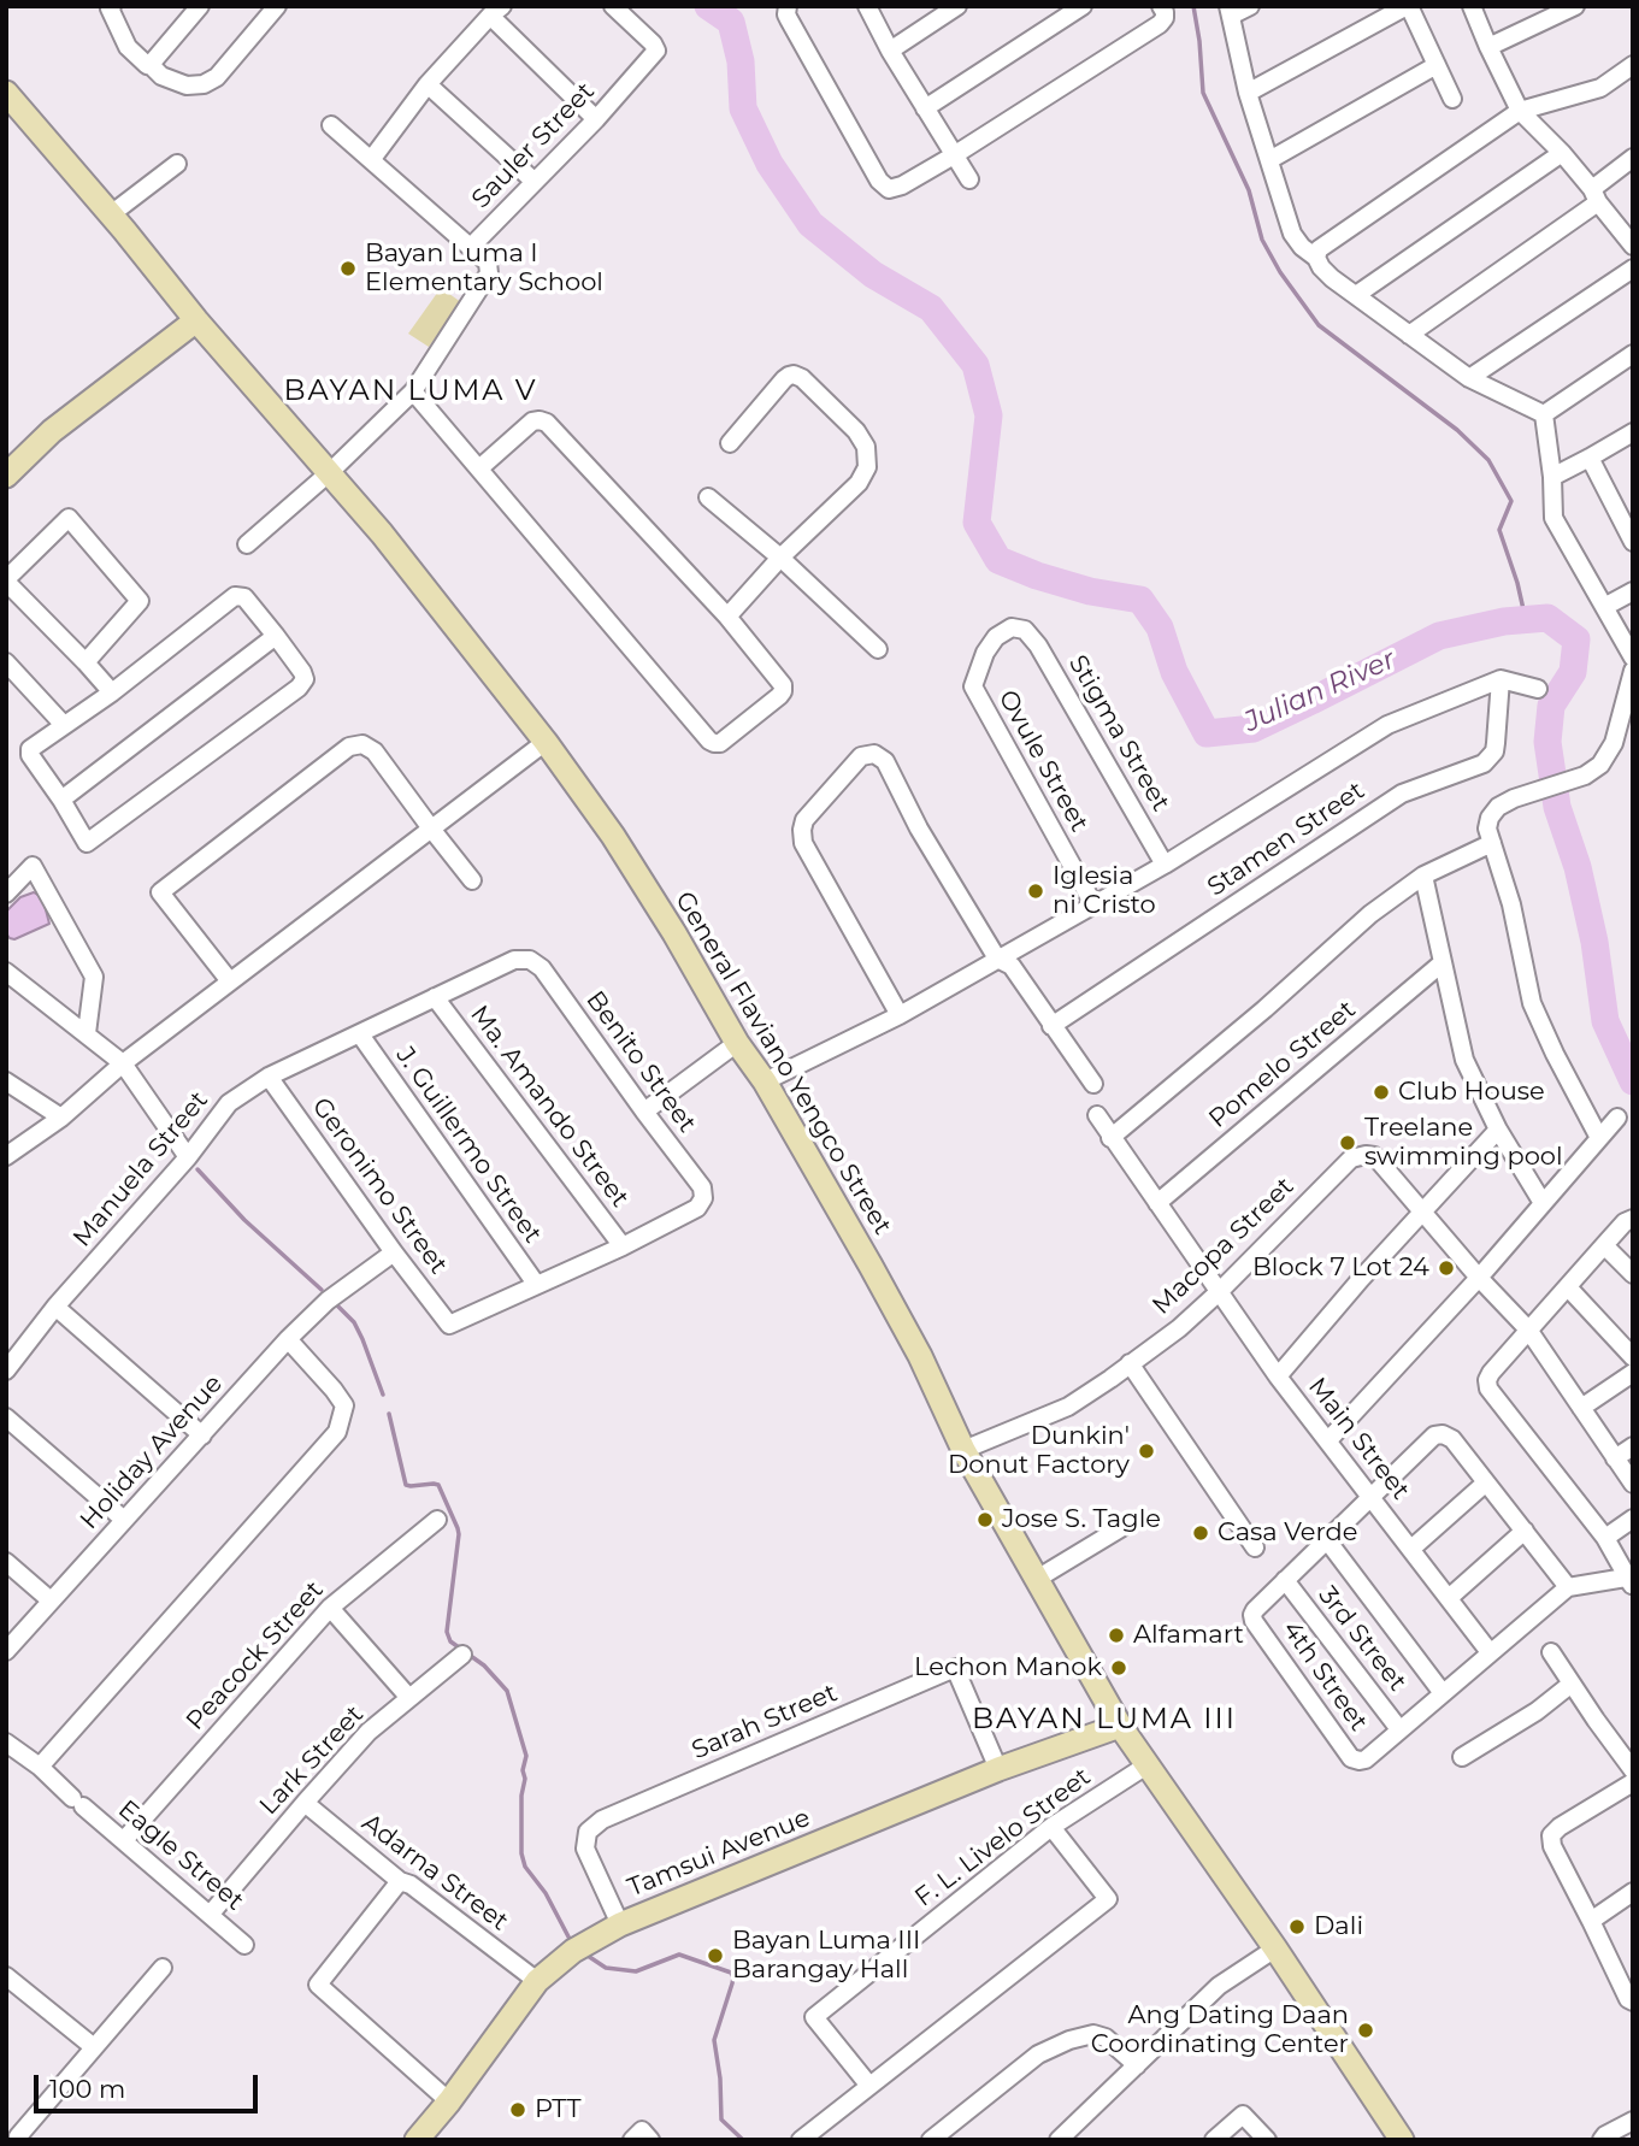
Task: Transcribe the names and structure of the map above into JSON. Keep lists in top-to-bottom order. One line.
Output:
{"streets":{"main road":["General Flaviano Yengco Street","Tamsui Avenue"],"street":["Sauler Street","Stigma Street","Ovule Street","Stamen Street","Benito Street","Pomelo Street","Ma. Amando Street","J. Guillermo Street","Manuela Street","Geronimo Street","Macopa Street","Main Street","Holiday Avenue","3rd Street","Peacock Street","4th Street","Sarah Street","Lark Street","F. L. Livelo Street","Eagle Street","Adarna Street"]},"crossings":[["Sauler Street","General Flaviano Yengco Street"],["Stigma Street","Ovule Street"],["Benito Street","Ma. Amando Street"],["Benito Street","Manuela Street"],["General Flaviano Yengco Street","Macopa Street"],["General Flaviano Yengco Street","F. L. Livelo Street"],["General Flaviano Yengco Street","Tamsui Avenue"],["Pomelo Street","Main Street"],["Ma. Amando Street","Manuela Street"],["J. Guillermo Street","Manuela Street"],["J. Guillermo Street","Geronimo Street"],["Manuela Street","Geronimo Street"],["Geronimo Street","Holiday Avenue"],["Macopa Street","Main Street"],["Main Street","4th Street"],["3rd Street","4th Street"],["Peacock Street","Eagle Street"],["Sarah Street","Tamsui Avenue"],["Lark Street","Eagle Street"],["Lark Street","Adarna Street"],["Tamsui Avenue","Adarna Street"]],"districts":["BAYAN LUMA V","BAYAN LUMA III"],"water":["Julian River"],"places":["Bayan Luma I Elementary School","Iglesia ni Cristo","Club House","Treelane swimming pool","Block 7 Lot 24","Dunkin' Donut Factory","Jose S. Tagle","Casa Verde","Alfamart","Lechon Manok","Dali","Bayan Luma III Barangay Hall","Ang Dating Daan Coordinating Center","PTT"],"scale_bar":"100 m"}
